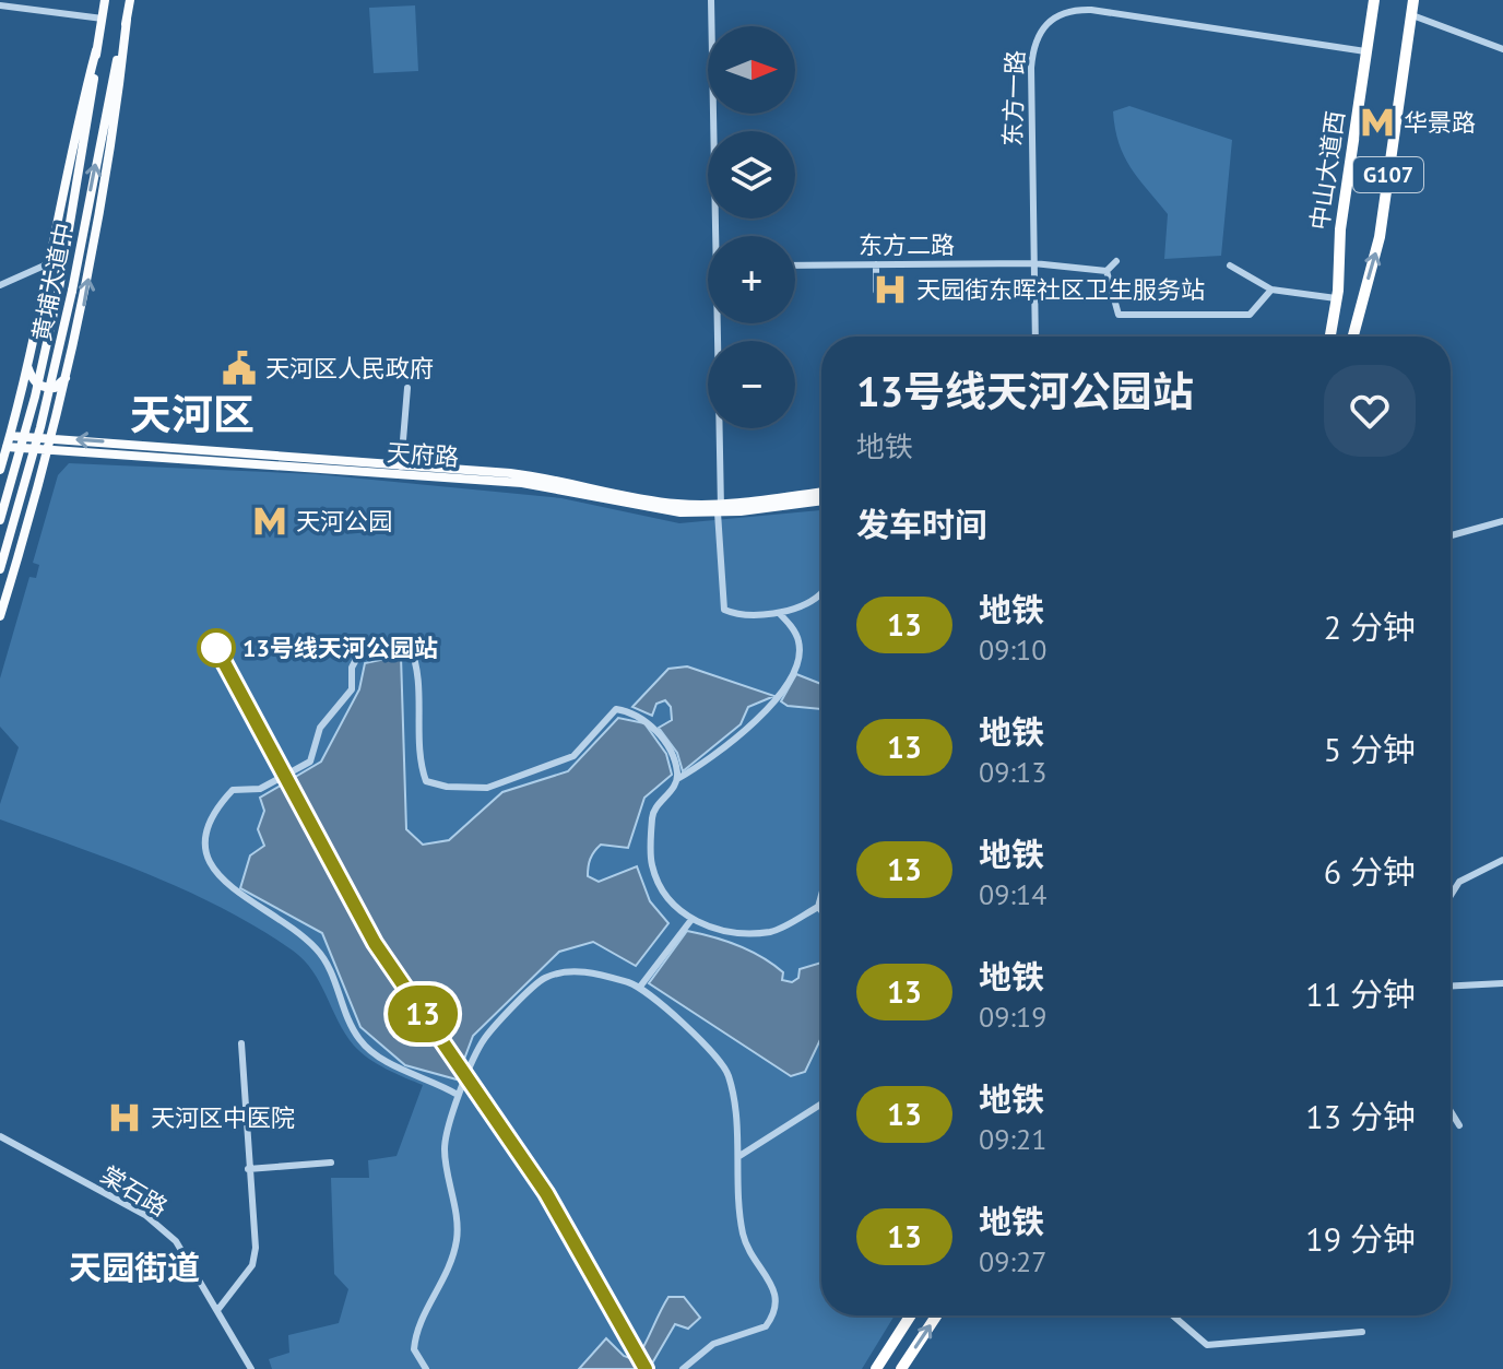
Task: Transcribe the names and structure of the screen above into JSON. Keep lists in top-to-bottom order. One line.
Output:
{"streets":{"highway":["中山大道西","G107"],"main road":["黄埔大道中","天府路"],"street":["东方一路","东方二路","棠石路"]},"crossings":[["东方一路","中山大道西"],["东方一路","东方二路"]],"districts":["天河区","天园街道"],"places":{"metro station":["华景路","天河公园"],"hospital":["天园街东晖社区卫生服务站","天河区中医院"],"public building":["天河区人民政府"],"other":["13号线天河公园站"]},"lines":["metro line 13"],"north":"right","page":{"on_map":"13","map_buttons":["+","−"],"heading":[["13号线天河公园站","地铁"],"发车时间"],"list":[{"mark":"13","name":"地铁","note":"09:10","value":"2 分钟"},{"mark":"13","name":"地铁","note":"09:13","value":"5 分钟"},{"mark":"13","name":"地铁","note":"09:14","value":"6 分钟"},{"mark":"13","name":"地铁","note":"09:19","value":"11 分钟"},{"mark":"13","name":"地铁","note":"09:21","value":"13 分钟"},{"mark":"13","name":"地铁","note":"09:27","value":"19 分钟"}]}}
